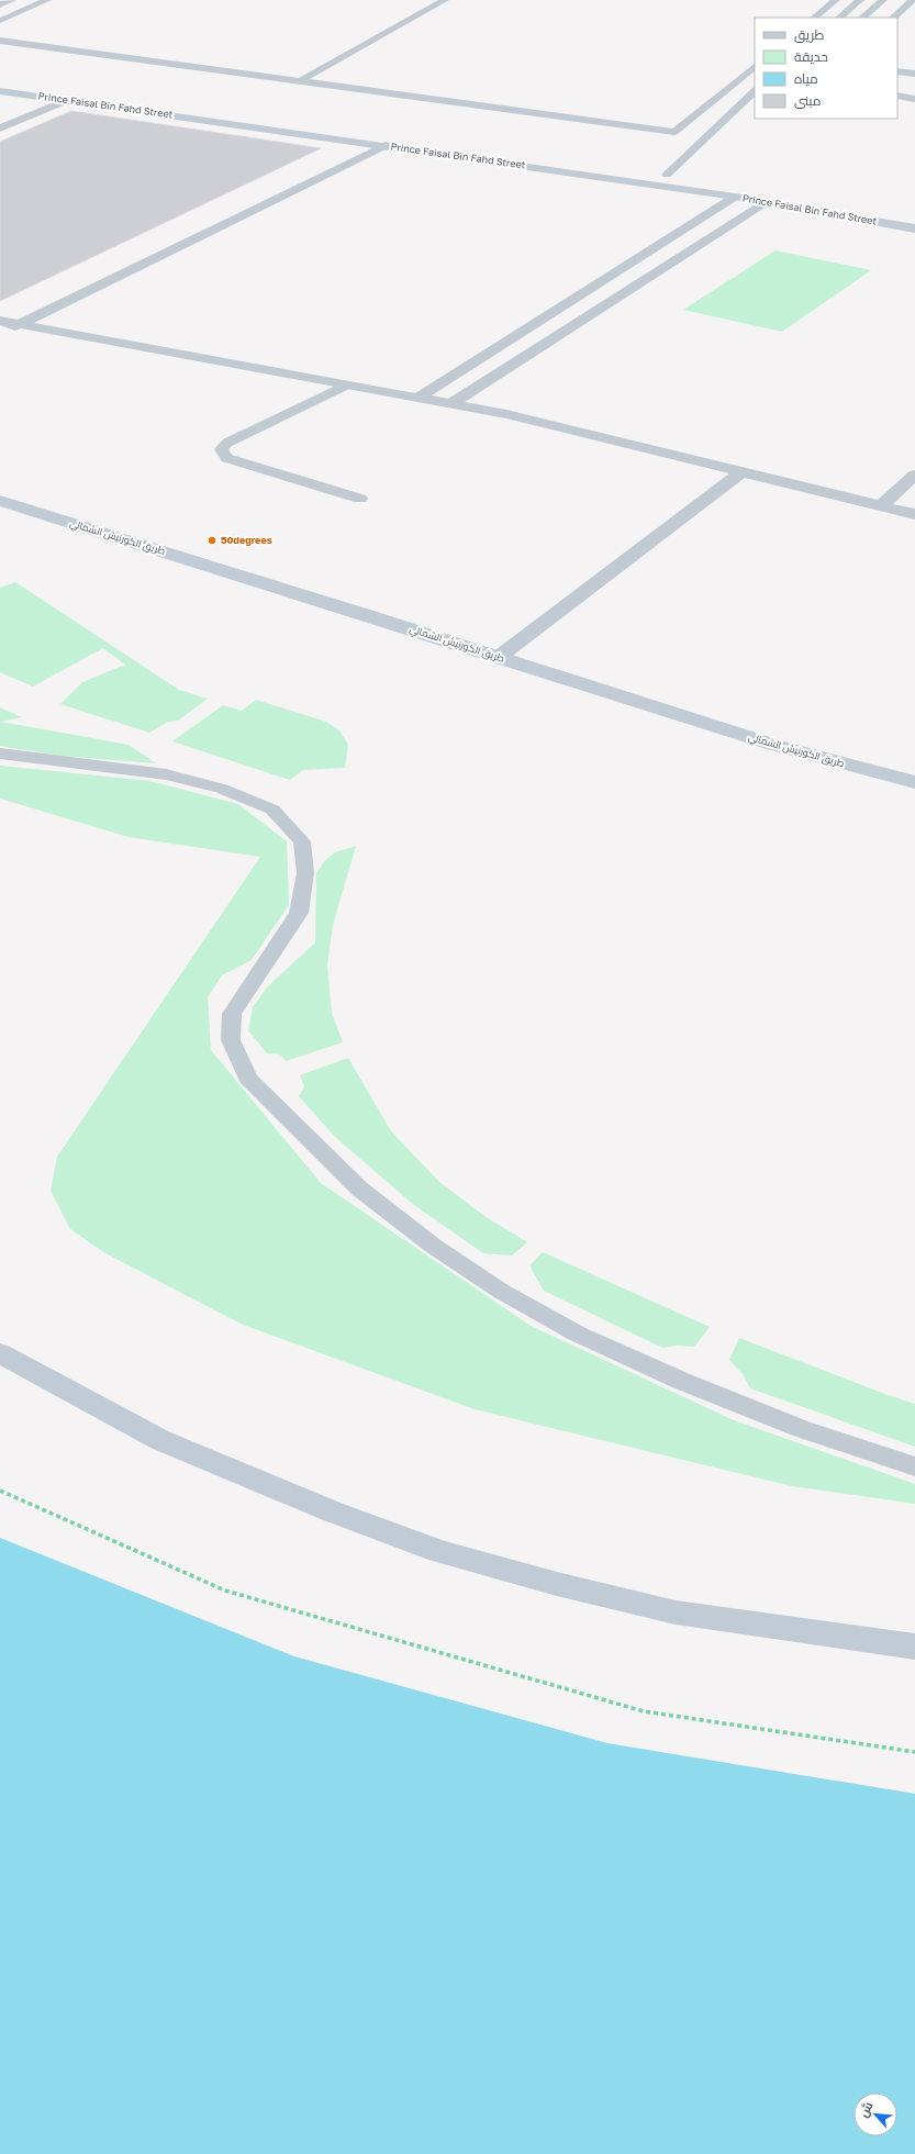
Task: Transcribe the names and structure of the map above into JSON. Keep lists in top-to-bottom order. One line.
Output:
{"streets":{"main road":["Prince Faisal Bin Fahd Street","طريق الكورنيش الشمالي"]},"places":["50degrees"],"legend":["طريق","حديقة","مياه","مبنى"],"north":"top left"}
